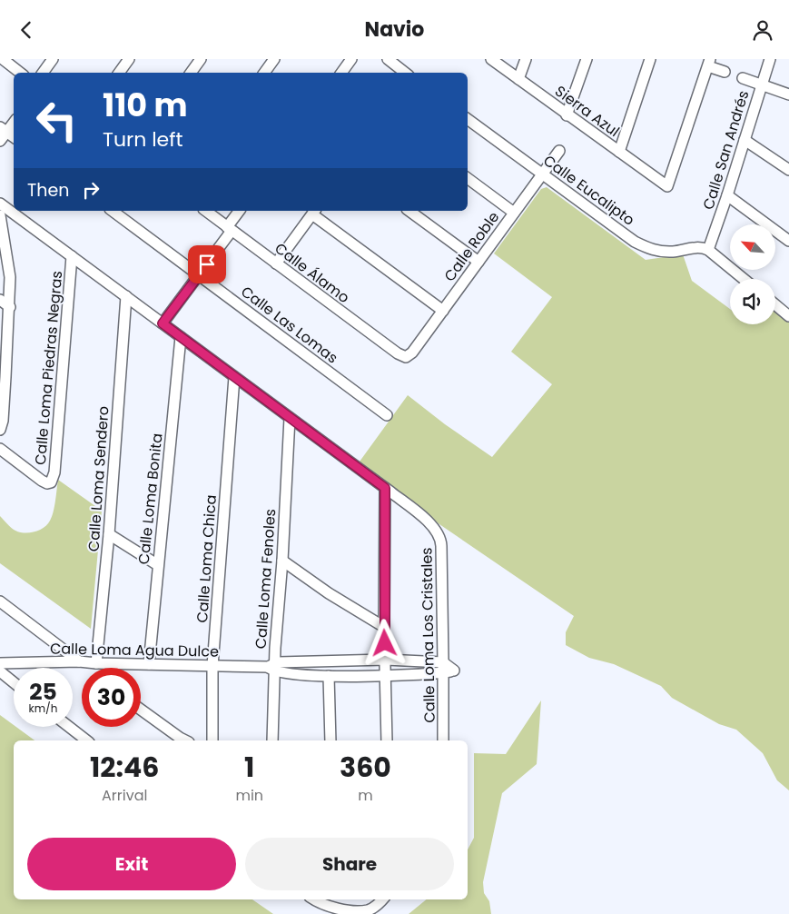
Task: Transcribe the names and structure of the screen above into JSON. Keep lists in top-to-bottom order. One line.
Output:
{"streets":{"street":["Sierra Azul","Calle San Andrés","Calle Eucalipto","Calle Roble","Calle Álamo","Calle Las Lomas","Calle Loma Piedras Negras","Calle Loma Sendero","Calle Loma Bonita","Calle Loma Chica","Calle Loma Fenoles","Calle Loma Los Cristales","Calle Loma Agua Dulce"]},"crossings":[["Calle San Andrés","Calle Eucalipto"],["Calle Eucalipto","Calle Roble"],["Calle Roble","Calle Álamo"],["Calle Loma Sendero","Calle Loma Agua Dulce"],["Calle Loma Bonita","Calle Loma Agua Dulce"],["Calle Loma Chica","Calle Loma Agua Dulce"],["Calle Loma Fenoles","Calle Loma Agua Dulce"],["Calle Loma Los Cristales","Calle Loma Agua Dulce"]],"north":"top left","page":{"header":"Navio","turn":["110 m","Turn left"],"then":"Then","speed":"25 km/h","limit":"30","eta":["12:46","Arrival","1","min","360","m"],"buttons":["Exit","Share"]}}
